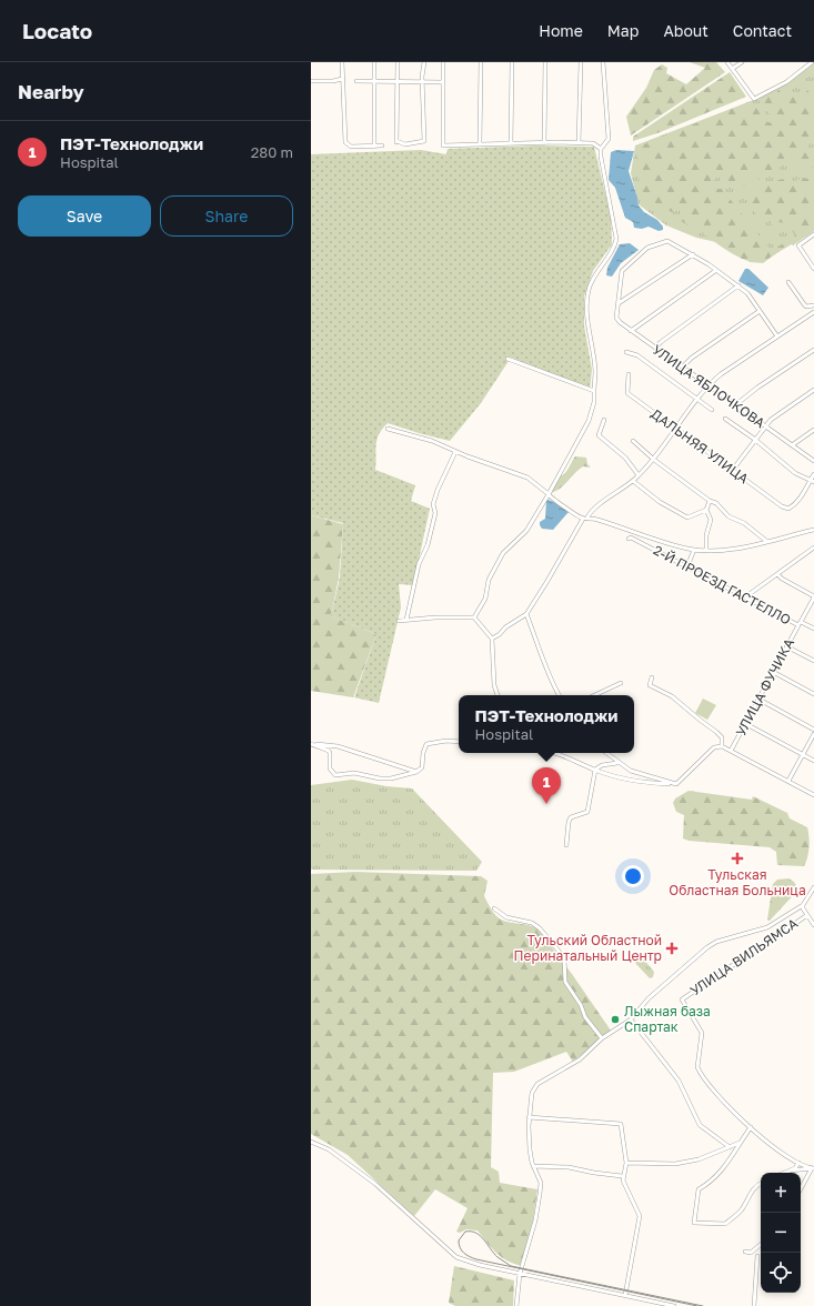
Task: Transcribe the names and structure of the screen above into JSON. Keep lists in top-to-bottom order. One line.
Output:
{"streets":{"street":["УЛИЦА ЯБЛОЧКОВА","ДАЛЬНЯЯ УЛИЦА","2-Й ПРОЕЗД ГАСТЕЛЛО","УЛИЦА ФУЧИКА","УЛИЦА ВИЛЬЯМСА"]},"crossings":[["УЛИЦА ЯБЛОЧКОВА","ДАЛЬНЯЯ УЛИЦА"],["2-Й ПРОЕЗД ГАСТЕЛЛО","УЛИЦА ФУЧИКА"]],"places":{"health":["Тульская Областная Больница","Тульский Областной Перинатальный Центр"],"other":["Лыжная база Спартак"]},"page":{"header":"Locato","nav":["Home","Map","About","Contact"],"heading":"Nearby","list":[{"mark":"1","name":"ПЭТ-Технолоджи","note":"Hospital","value":"280 m"}],"buttons":["Save","Share"],"popup":["ПЭТ-Технолоджи","Hospital"],"pins":"1","map_buttons":["+","−"]}}
